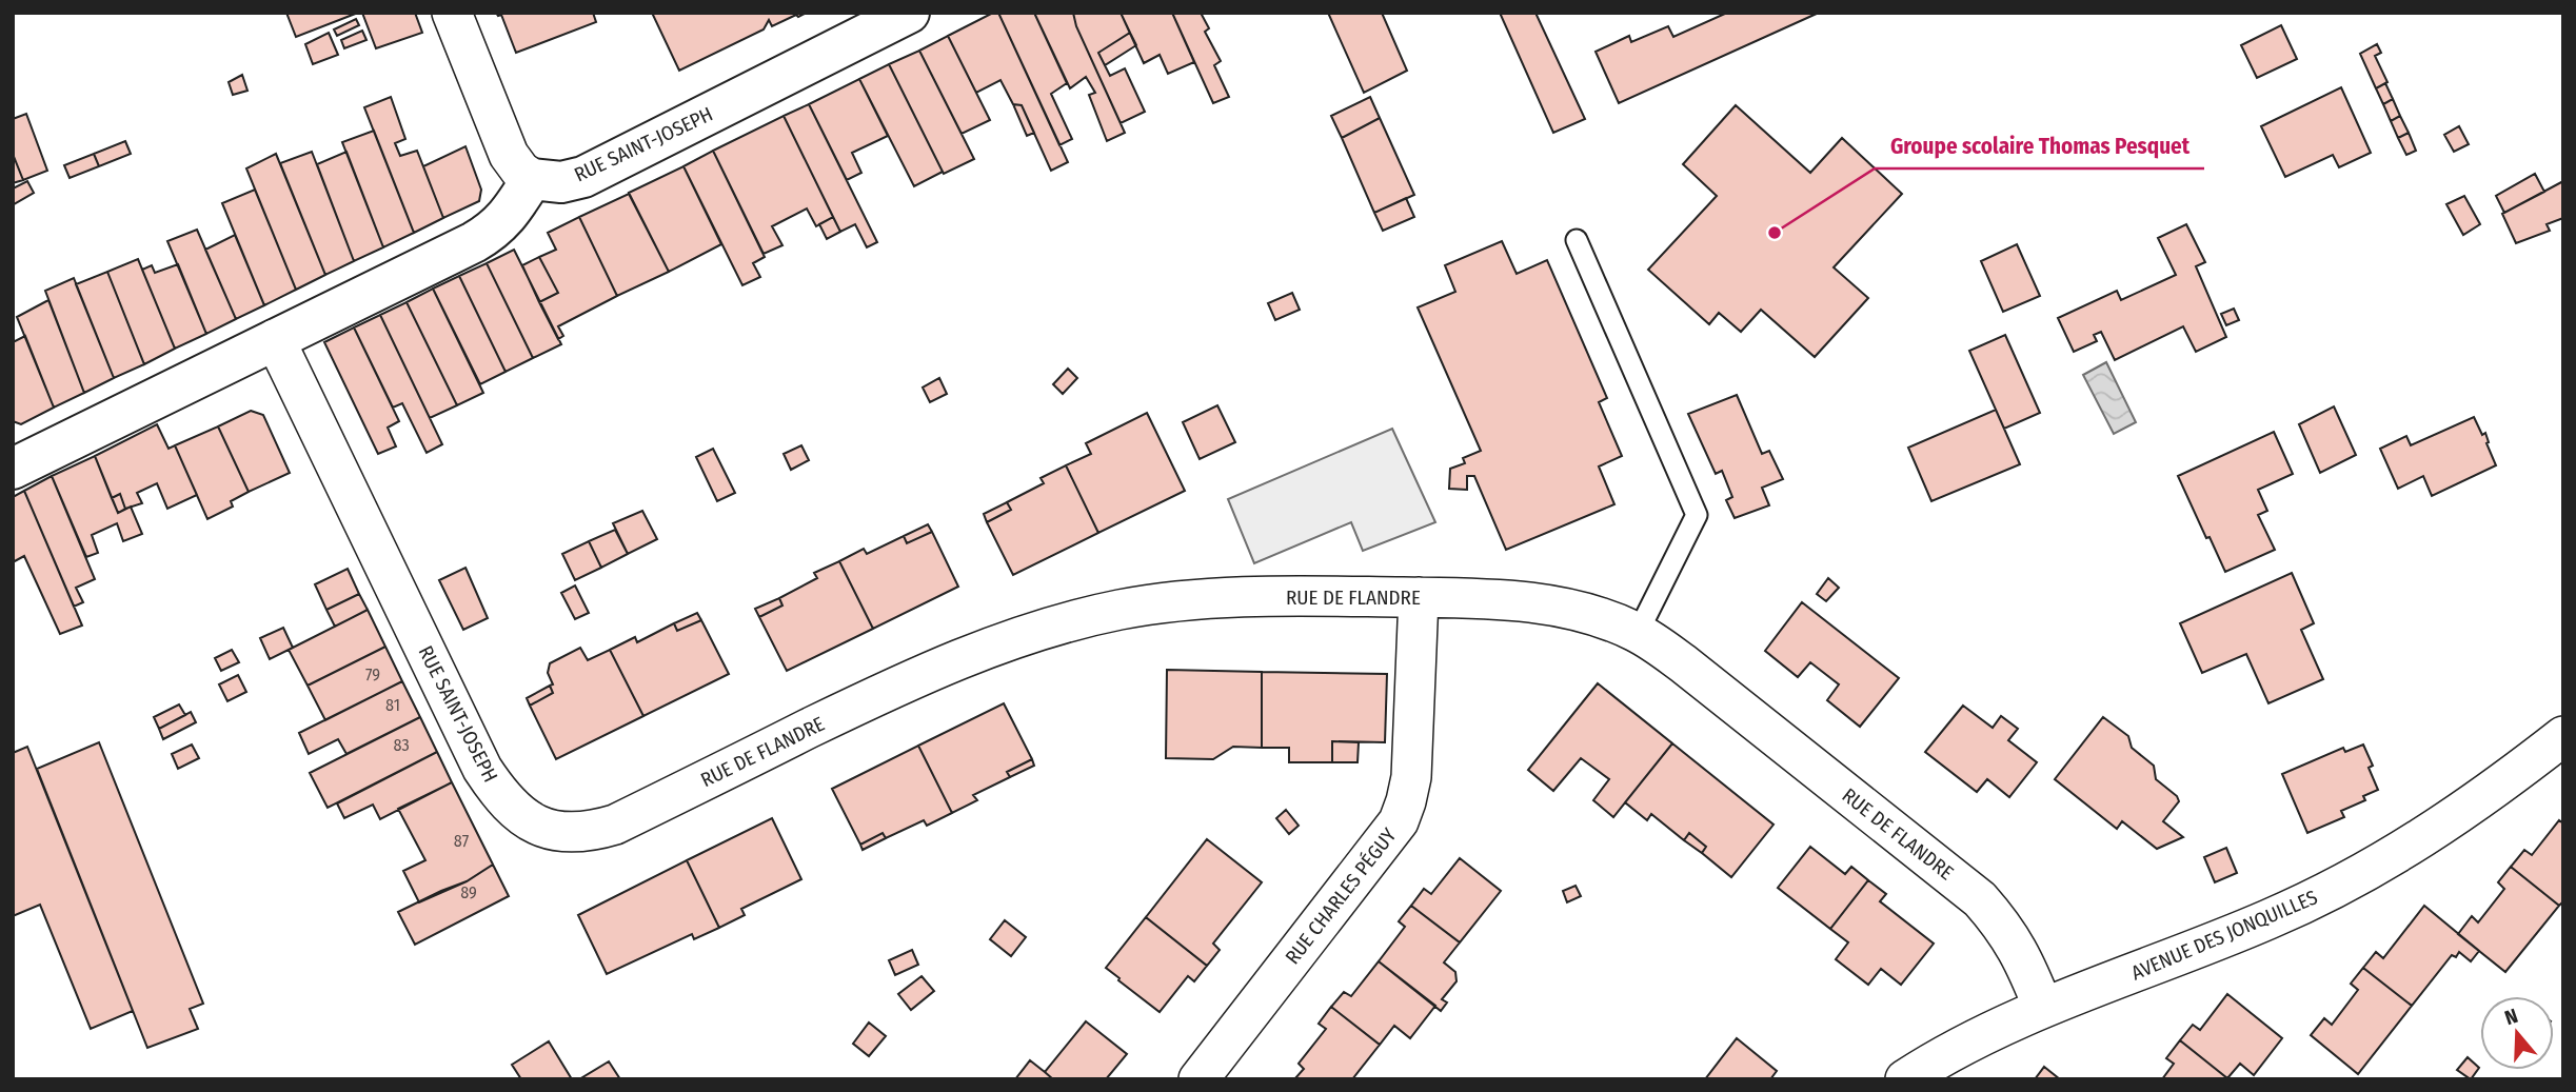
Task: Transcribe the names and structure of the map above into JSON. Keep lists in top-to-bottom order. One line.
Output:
{"streets":{"street":["RUE SAINT-JOSEPH","RUE DE FLANDRE","RUE CHARLES PÉGUY","AVENUE DES JONQUILLES"]},"crossings":[["RUE SAINT-JOSEPH","RUE DE FLANDRE"],["RUE DE FLANDRE","RUE CHARLES PÉGUY"],["RUE DE FLANDRE","AVENUE DES JONQUILLES"]],"places":["Groupe scolaire Thomas Pesquet"],"house_numbers":["79","81","83","87","89"],"north":"top"}
